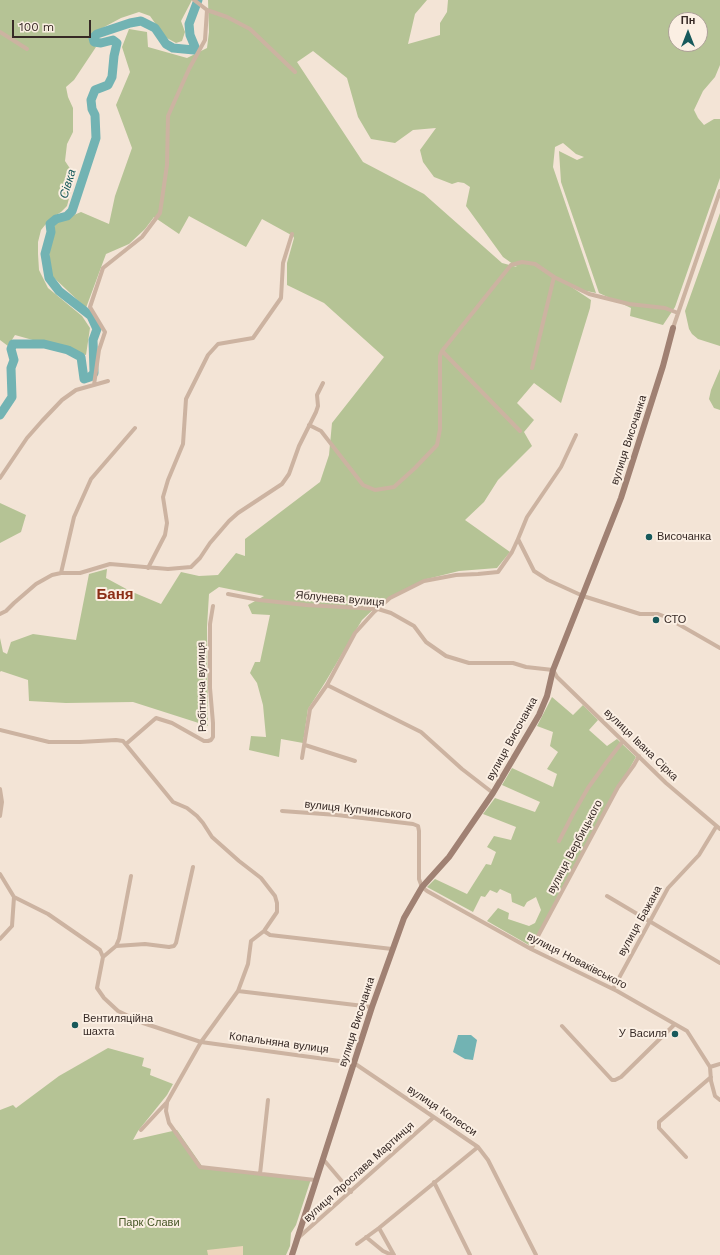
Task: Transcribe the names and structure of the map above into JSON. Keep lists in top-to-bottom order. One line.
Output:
{"streets":{"street":["вулиця Височанка","Яблунева вулиця","Робітнича вулиця","вулиця Івана Сірка","вулиця Купчинського","вулиця Вербицького","вулиця Бажана","вулиця Новаківського","Копальняна вулиця","вулиця Колесси","вулиця Ярослава Мартинця"]},"crossings":[["вулиця Височанка","Яблунева вулиця"],["вулиця Височанка","вулиця Івана Сірка"],["вулиця Височанка","вулиця Купчинського"],["вулиця Височанка","вулиця Новаківського"],["вулиця Височанка","Копальняна вулиця"],["вулиця Височанка","вулиця Колесси"],["вулиця Височанка","вулиця Ярослава Мартинця"],["Яблунева вулиця","вулиця Івана Сірка"],["вулиця Івана Сірка","вулиця Вербицького"],["вулиця Івана Сірка","вулиця Бажана"],["вулиця Купчинського","вулиця Новаківського"],["вулиця Вербицького","вулиця Новаківського"],["вулиця Бажана","вулиця Новаківського"],["Копальняна вулиця","вулиця Колесси"],["вулиця Колесси","вулиця Ярослава Мартинця"]],"districts":["Баня"],"water":["Сівка"],"parks":["Парк Слави"],"places":["Височанка","СТО","Вентиляційна шахта","У Василя"],"scale_bar":"100 m","north":"top"}
